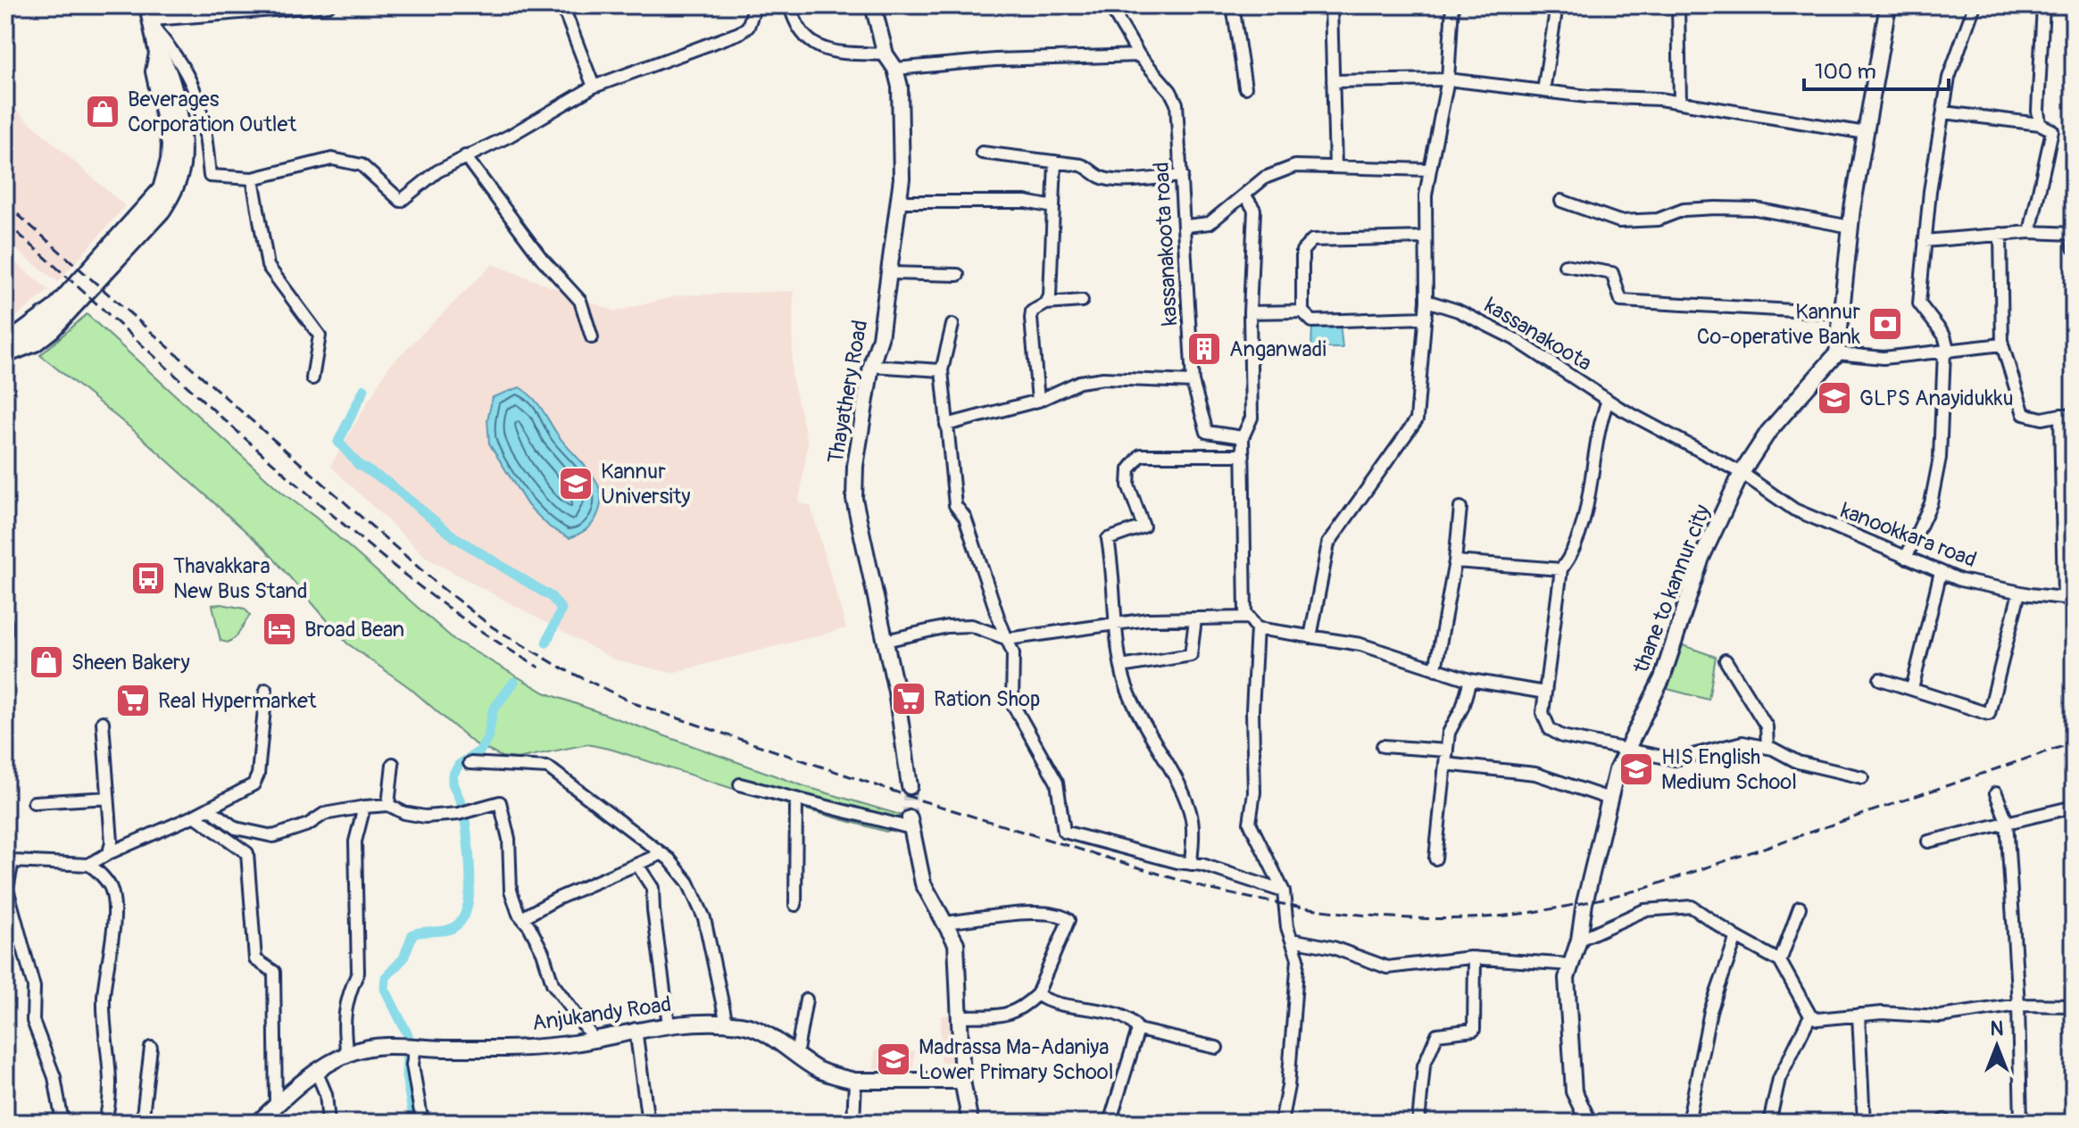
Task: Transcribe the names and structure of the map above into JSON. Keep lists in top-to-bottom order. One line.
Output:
{"streets":{"street":["kassanakoota road","kassanakoota","Thayathery Road","kanookkara road","thane to kannur city","Anjukandy Road"]},"crossings":[["kassanakoota","kanookkara road"],["kassanakoota","thane to kannur city"],["kanookkara road","thane to kannur city"]],"places":{"shop":["Beverages Corporation Outlet","Sheen Bakery"],"bank":["Kannur Co-operative Bank"],"building":["Anganwadi"],"school or university":["GLPS Anayidukku","Kannur University","HIS English Medium School","Madrassa Ma-Adaniya Lower Primary School"],"bus stop":["Thavakkara New Bus Stand"],"hotel":["Broad Bean"],"supermarket":["Ration Shop","Real Hypermarket"]},"scale_bar":"100 m","north":"top"}
